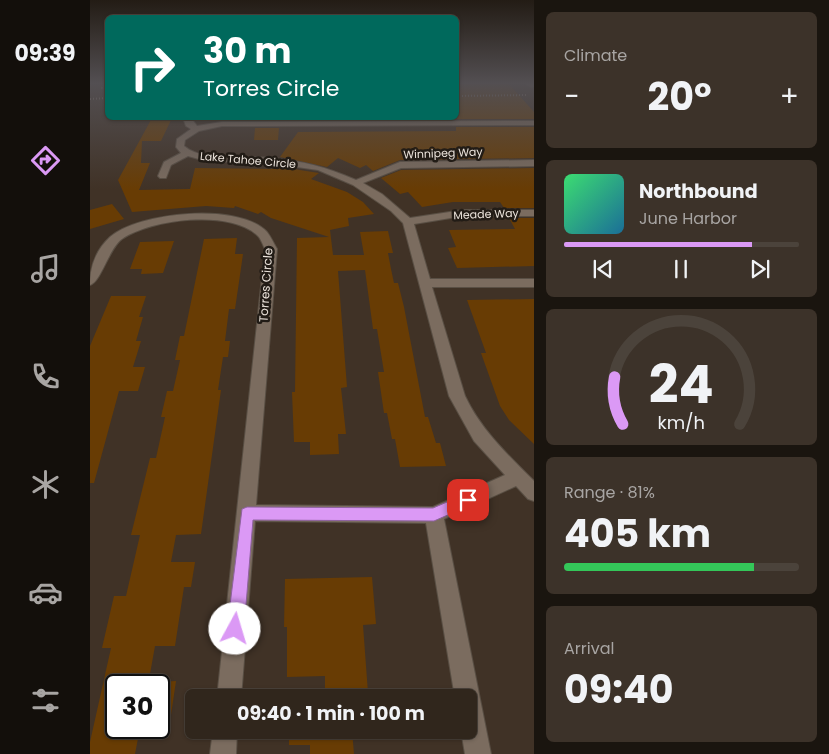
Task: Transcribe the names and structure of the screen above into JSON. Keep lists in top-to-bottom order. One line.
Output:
{"streets":{"street":["Winnipeg Way","Lake Tahoe Circle","Meade Way","Torres Circle"]},"crossings":[["Winnipeg Way","Lake Tahoe Circle"],["Lake Tahoe Circle","Meade Way"]],"page":{"tabs":"09:39","tile":["Climate",["Range · 81%","405 km"],["Arrival","09:40"]],"turn":["30 m","Torres Circle"],"heat":["−","20°","+"],"song":["Northbound","June Harbor"],"limit":"30","trip":"09:40 · 1 min · 100 m","gauge":["24","km/h"]}}
